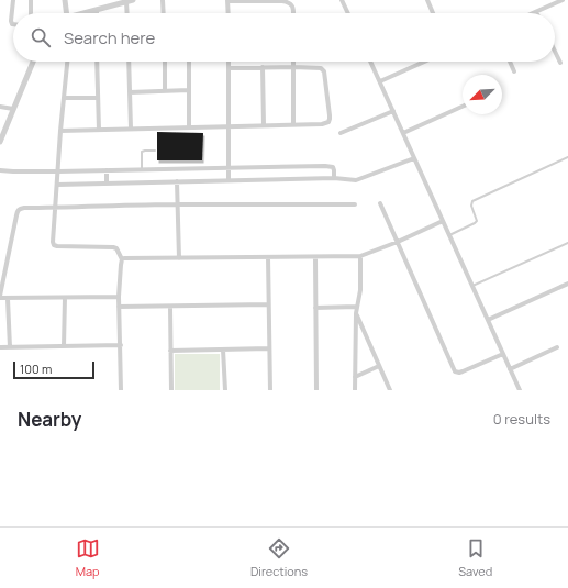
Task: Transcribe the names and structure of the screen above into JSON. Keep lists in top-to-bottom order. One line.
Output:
{"scale_bar":"100 m","north":"bottom left","page":{"search":"Search here","scale":"100 m","heading":["Nearby","0 results"],"nav":["Map","Directions","Saved"]}}
